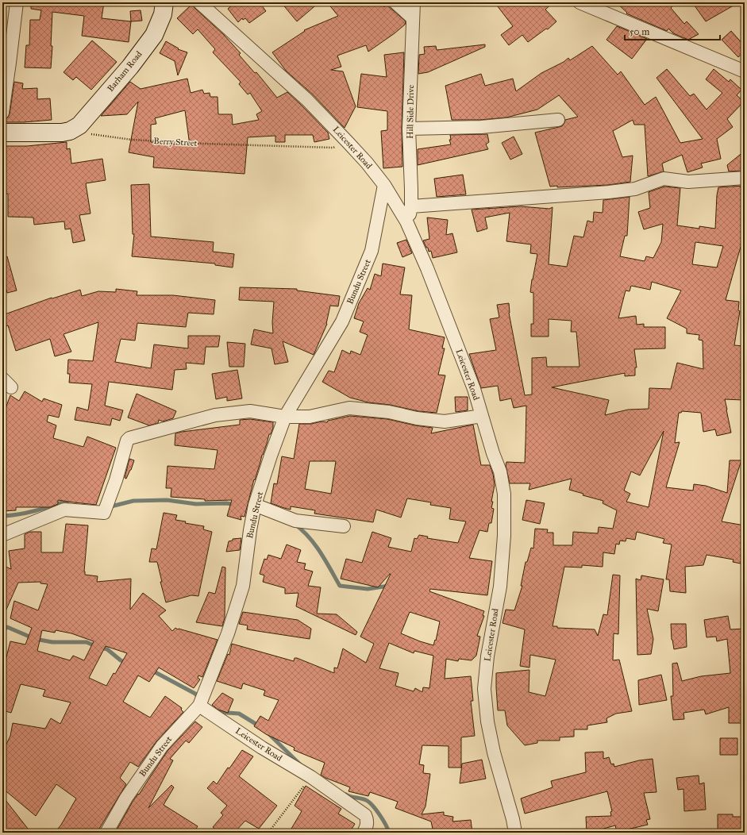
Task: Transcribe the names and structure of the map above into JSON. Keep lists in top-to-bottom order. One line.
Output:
{"streets":{"street":["Barham Road","Hill Side Drive","Leicester Road","Bundu Street"],"path":["Berry Street"]},"crossings":[["Barham Road","Berry Street"],["Hill Side Drive","Leicester Road"],["Berry Street","Leicester Road"],["Leicester Road","Bundu Street"]],"scale_bar":"50 m"}
